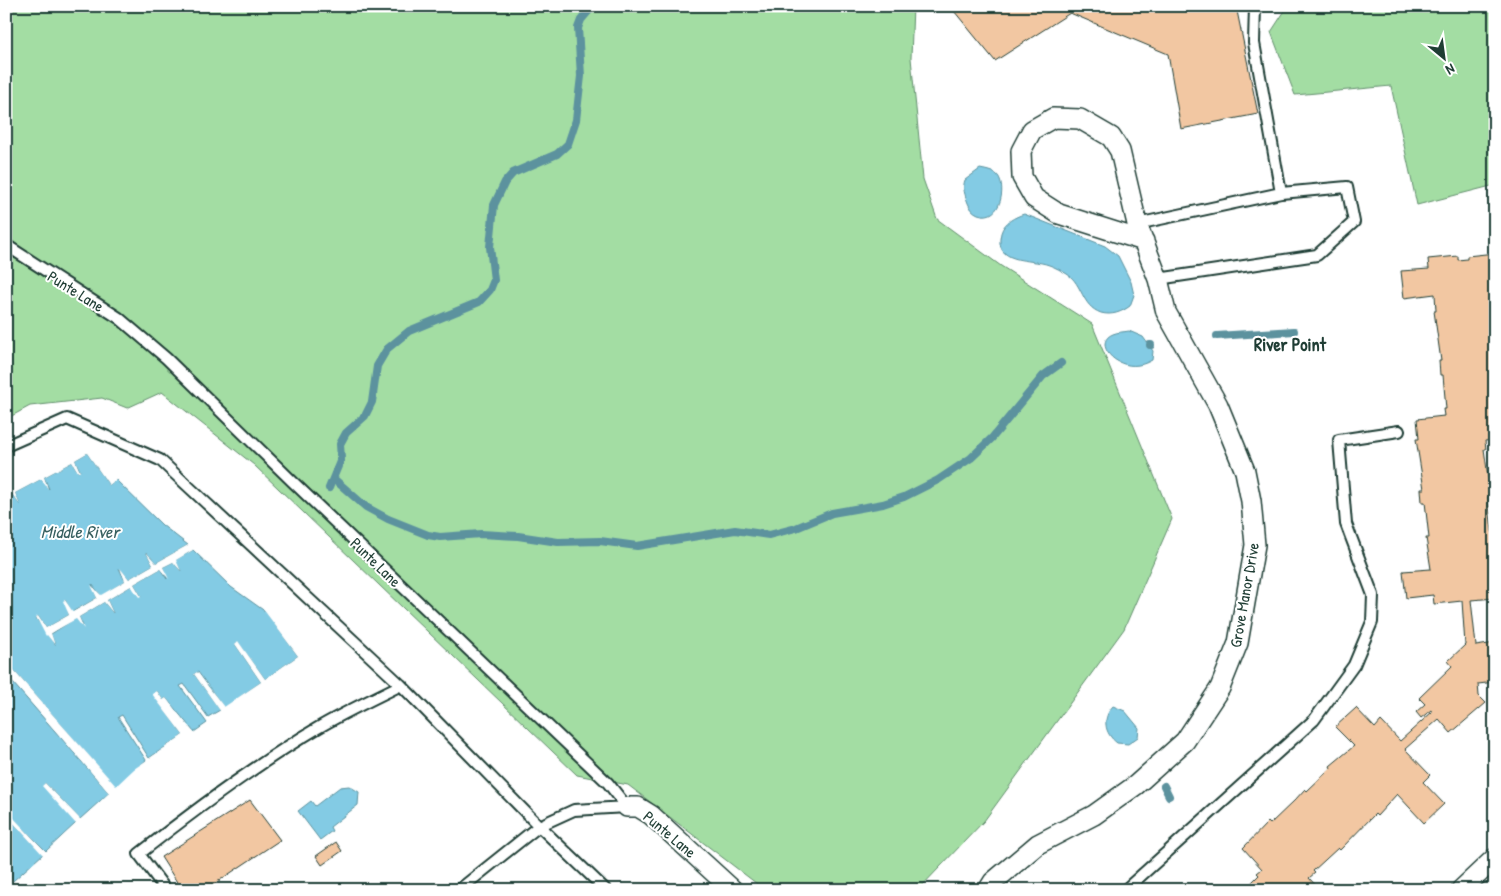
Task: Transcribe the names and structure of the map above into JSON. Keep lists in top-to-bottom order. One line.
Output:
{"streets":{"street":["Punte Lane","Grove Manor Drive"]},"districts":["River Point"],"water":["Middle River"],"north":"bottom right"}
